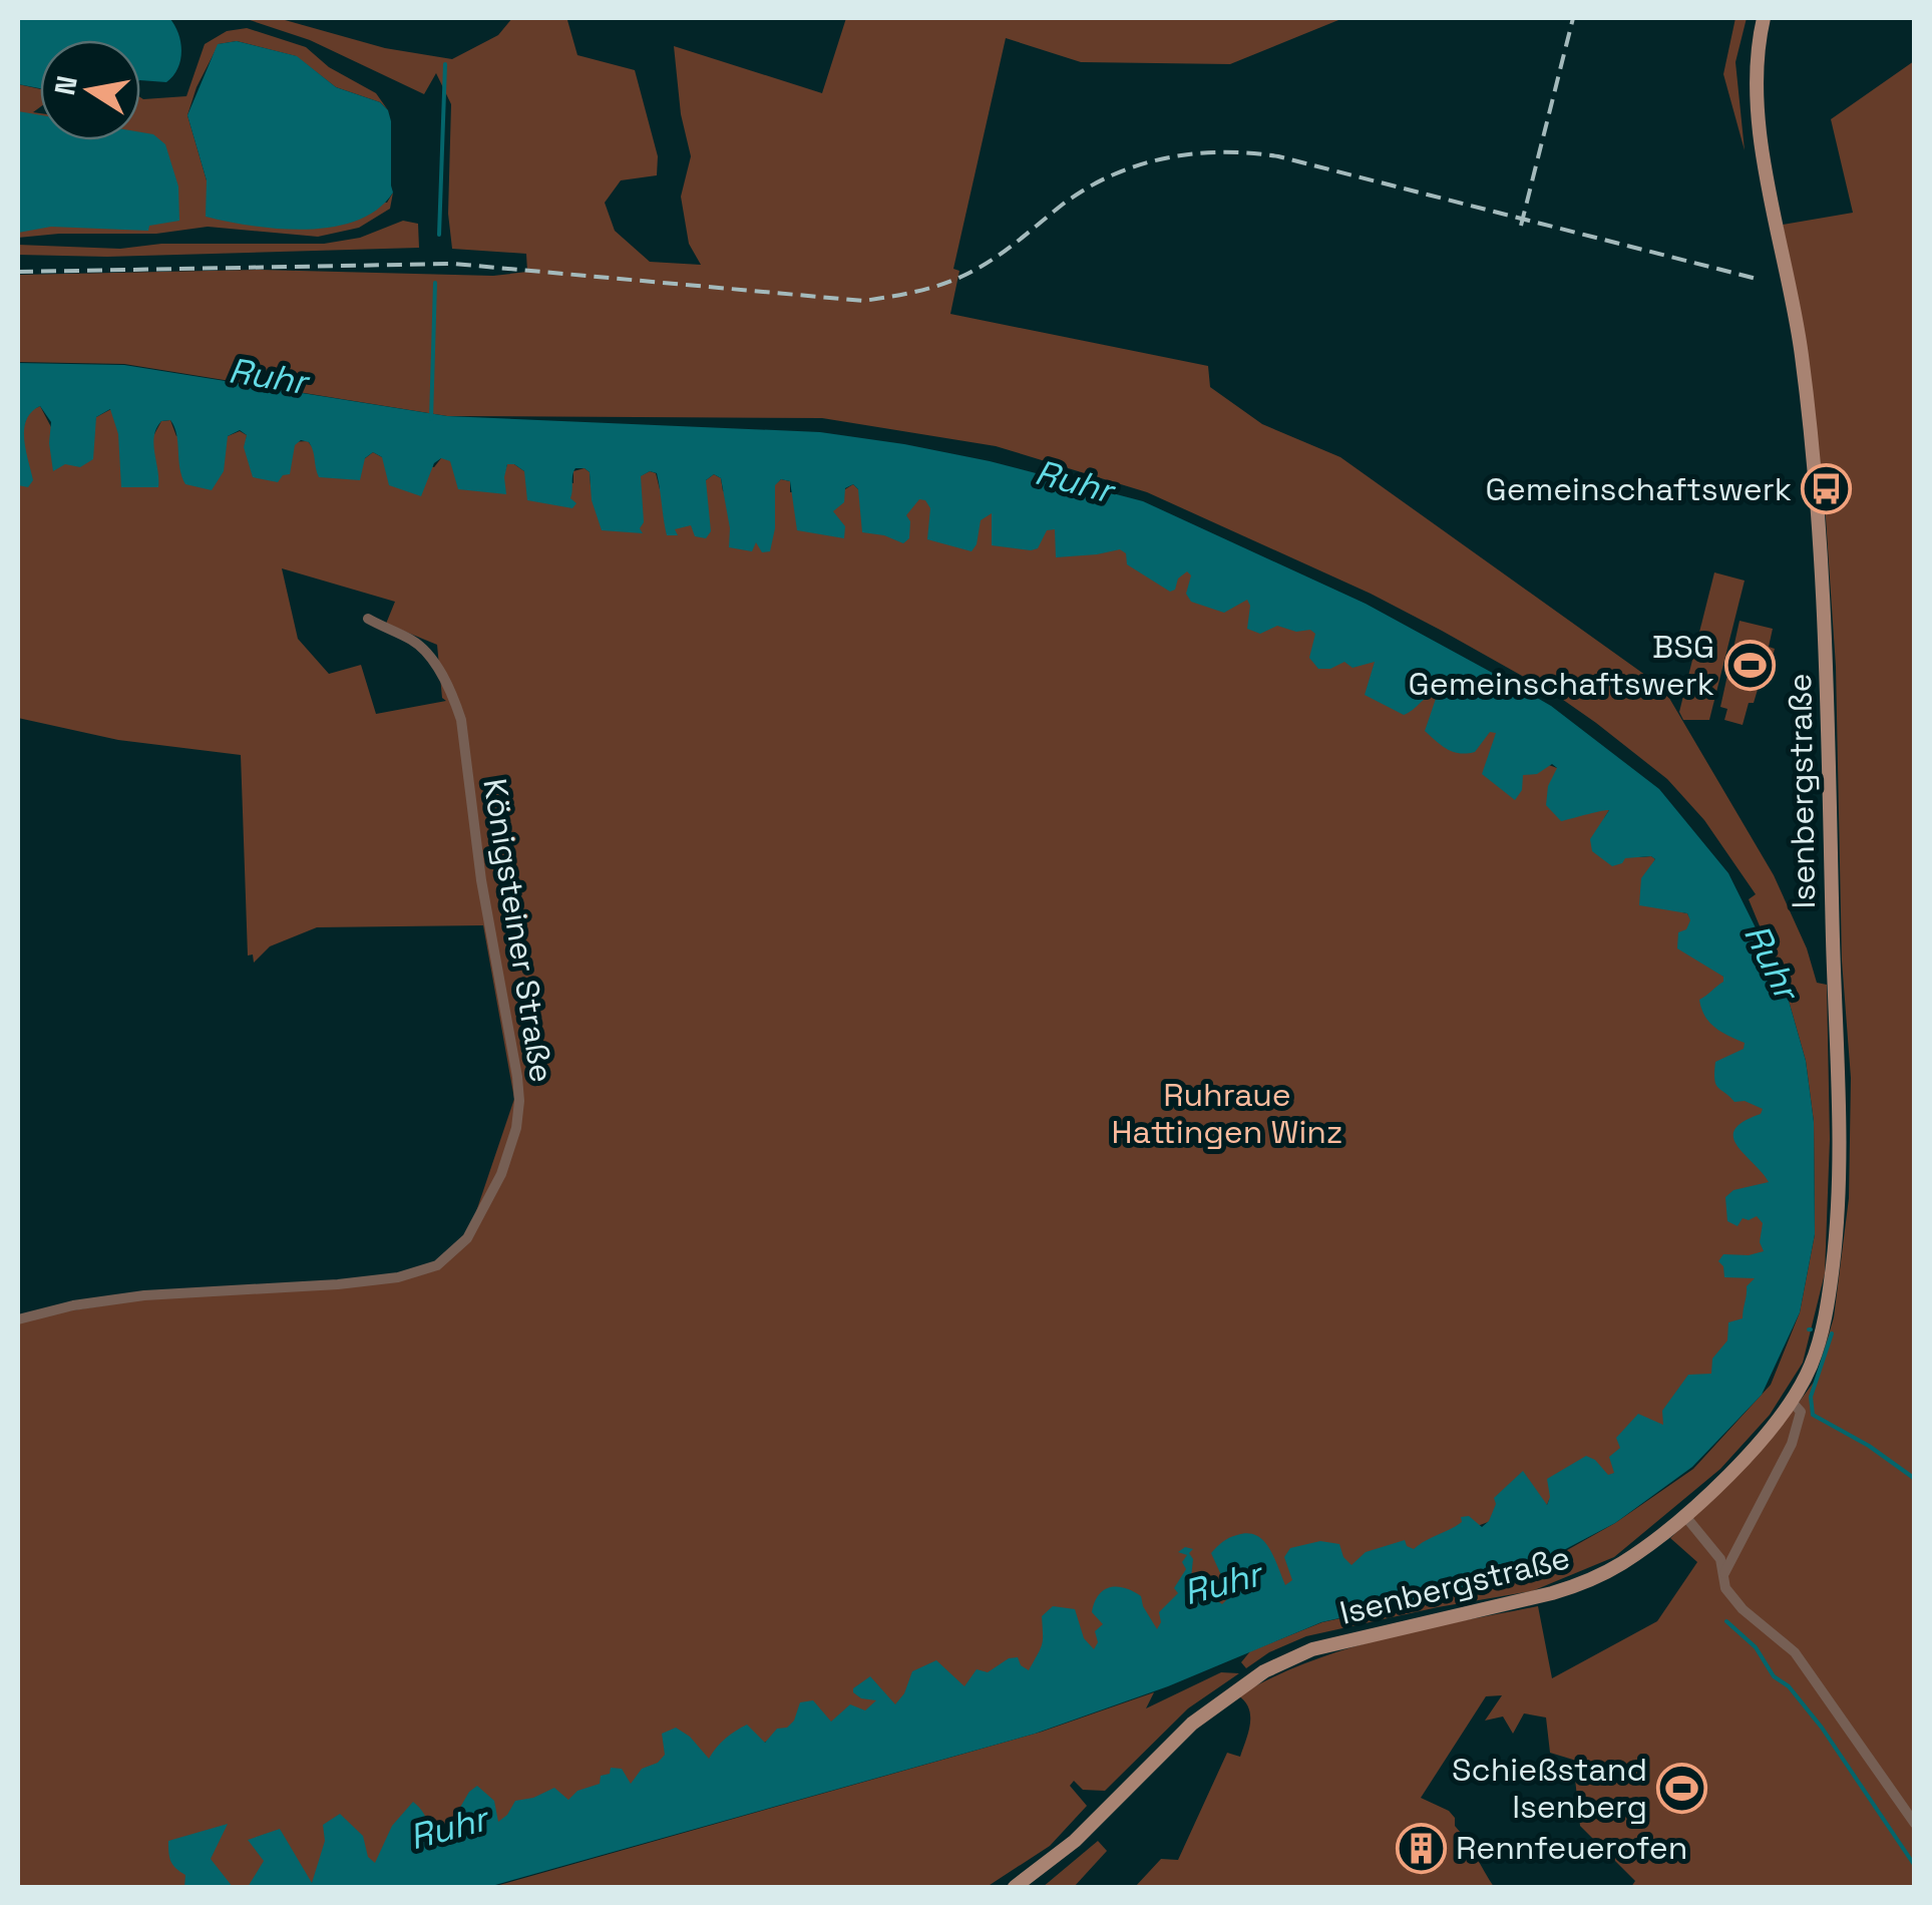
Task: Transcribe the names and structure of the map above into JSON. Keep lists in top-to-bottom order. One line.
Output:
{"streets":{"main road":["Isenbergstraße"],"street":["Königsteiner Straße"]},"water":["Ruhr"],"parks":["Ruhraue Hattingen Winz"],"places":{"bus stop":["Gemeinschaftswerk"],"sports":["BSG Gemeinschaftswerk","Schießstand Isenberg"],"building":["Rennfeuerofen"]},"north":"left"}
